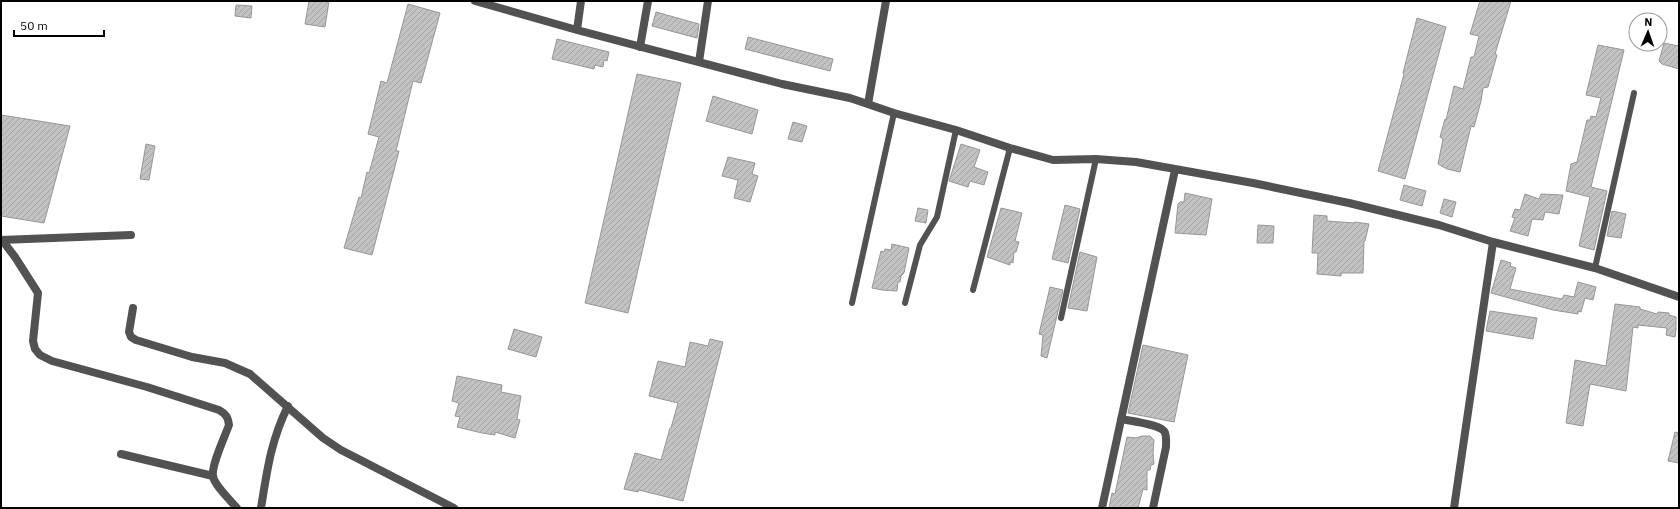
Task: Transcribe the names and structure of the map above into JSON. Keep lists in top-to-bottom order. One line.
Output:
{"scale_bar":"50 m","north":"top"}
